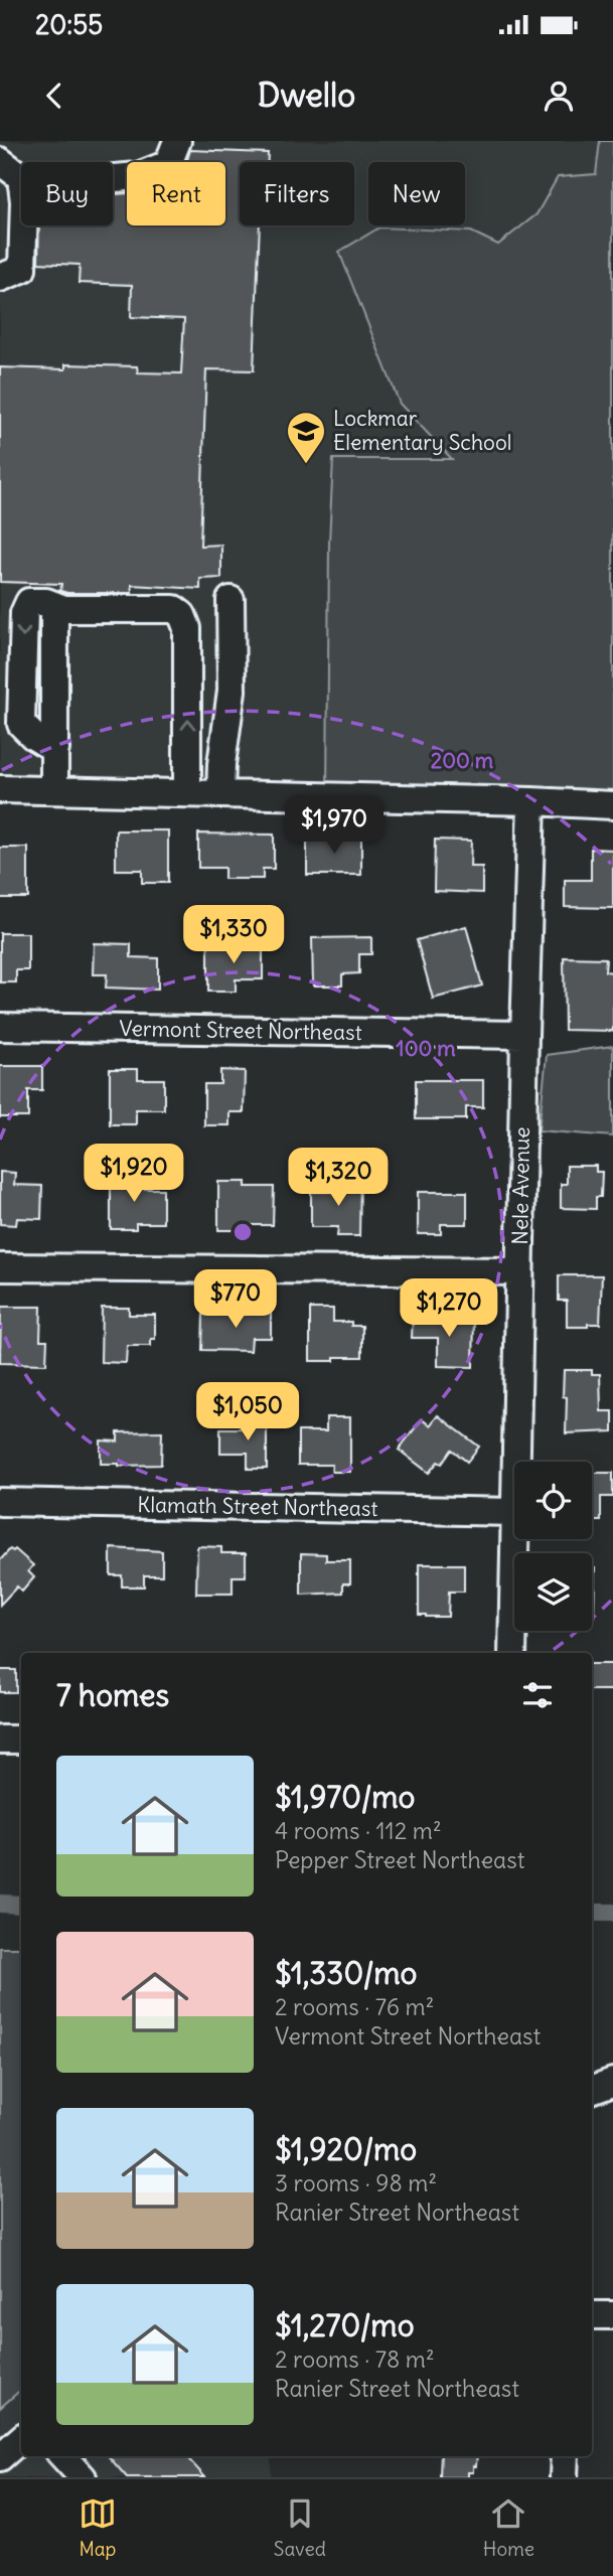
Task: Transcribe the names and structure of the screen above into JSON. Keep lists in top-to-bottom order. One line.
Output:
{"streets":{"street":["Vermont Street Northeast","Nele Avenue","Klamath Street Northeast"]},"crossings":[["Vermont Street Northeast","Nele Avenue"]],"places":{"school or university":["Lockmar Elementary School"]},"page":{"status":"20:55","header":"Dwello","chip":["Buy","Rent","Filters","New"],"price":["$1,970","$1,330","$1,920","$1,320","$770","$1,270","$1,050"],"heading":"7 homes","list":[{"name":"$1,970/mo","note":"4 rooms · 112 m² · Pepper Street Northeast"},{"name":"$1,330/mo","note":"2 rooms · 76 m² · Vermont Street Northeast"},{"name":"$1,920/mo","note":"3 rooms · 98 m² · Ranier Street Northeast"},{"name":"$1,270/mo","note":"2 rooms · 78 m² · Ranier Street Northeast"}],"tabs":["Map","Saved","Home"]},"rings":["200 m","100 m"]}
